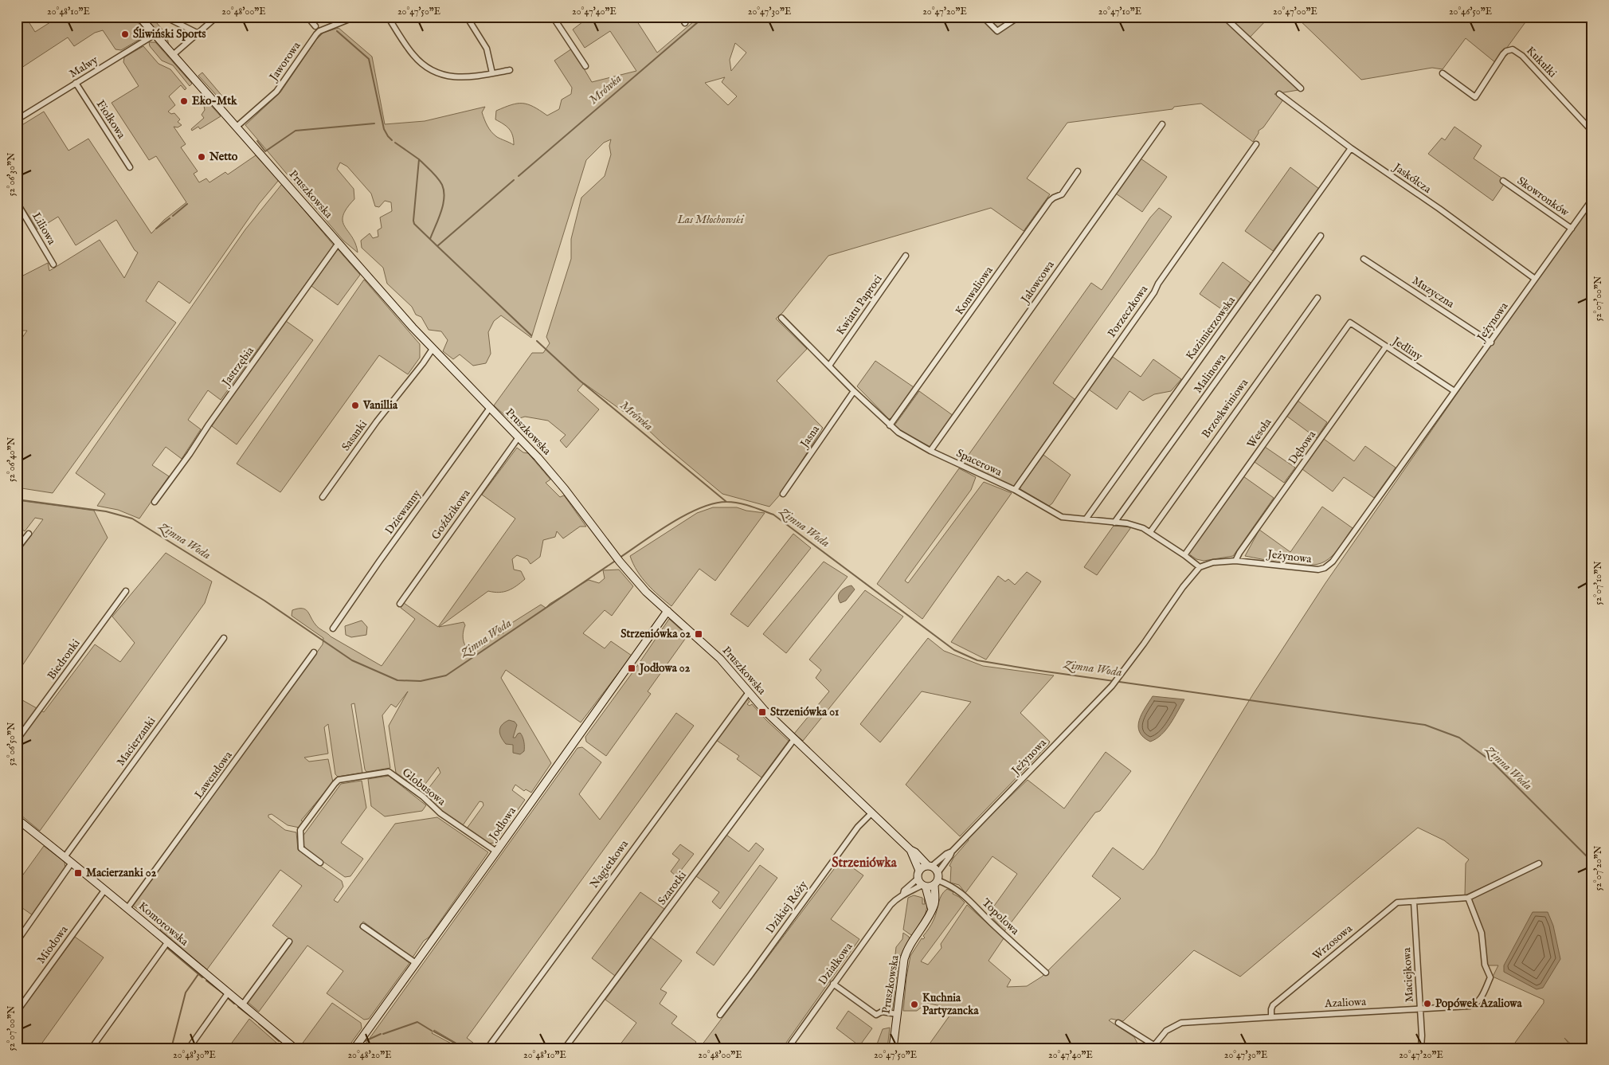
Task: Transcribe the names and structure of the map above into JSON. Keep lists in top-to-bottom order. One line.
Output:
{"streets":{"street":["Jaworowa","Kukułki","Malwy","Fiołkowa","Jaskółcza","Pruszkowska","Skowronków","Liliowa","Jałowcowa","Konwaliowa","Muzyczna","Kwiatu Paproci","Porzeczkowa","Jeżynowa","Kazimierzowska","Jedliny","Jastrzębia","Malinowa","Brzoskwiniowa","Wesoła","Sasanki","Jasna","Dębowa","Spacerowa","Dziewanny","Goździkowa","Biedronki","Macierzanki","Lawendowa","Globusowa","Jodłowa","Nagietkowa","Szarotki","Dzikiej Róży","Topolowa","Komorowska","Wrzosowa","Miodowa","Działkowa","Maciejkowa","Azaliowa"]},"crossings":[["Jaworowa","Pruszkowska"],["Malwy","Fiołkowa"],["Malwy","Pruszkowska"],["Jaskółcza","Jeżynowa"],["Jaskółcza","Kazimierzowska"],["Pruszkowska","Jeżynowa"],["Pruszkowska","Jastrzębia"],["Pruszkowska","Sasanki"],["Pruszkowska","Dziewanny"],["Pruszkowska","Goździkowa"],["Pruszkowska","Jodłowa"],["Pruszkowska","Nagietkowa"],["Pruszkowska","Szarotki"],["Pruszkowska","Dzikiej Róży"],["Pruszkowska","Topolowa"],["Pruszkowska","Działkowa"],["Skowronków","Jeżynowa"],["Jałowcowa","Spacerowa"],["Konwaliowa","Spacerowa"],["Muzyczna","Jeżynowa"],["Kwiatu Paproci","Spacerowa"],["Porzeczkowa","Spacerowa"],["Jeżynowa","Jedliny"],["Jeżynowa","Dębowa"],["Jeżynowa","Spacerowa"],["Jeżynowa","Topolowa"],["Jeżynowa","Działkowa"],["Kazimierzowska","Spacerowa"],["Jedliny","Wesoła"],["Jedliny","Dębowa"],["Malinowa","Spacerowa"],["Brzoskwiniowa","Spacerowa"],["Wesoła","Spacerowa"],["Jasna","Spacerowa"],["Macierzanki","Komorowska"],["Lawendowa","Komorowska"],["Globusowa","Jodłowa"],["Topolowa","Działkowa"],["Komorowska","Miodowa"],["Wrzosowa","Maciejkowa"],["Wrzosowa","Azaliowa"],["Maciejkowa","Azaliowa"]],"districts":["Strzeniówka"],"water":["Mrówka","Zimna Woda"],"parks":["Las Młochowski"],"places":{"other":["Śliwiński Sports","Eko-Mtk","Netto","Vanillia","Popówek Azaliowa","Kuchnia Partyzancka"],"transit":["Strzeniówka 02","Jodłowa 02","Strzeniówka 01","Macierzanki 02"]},"coordinates":["20°48'10\"E","20°48'00\"E","20°47'50\"E","20°47'40\"E","20°47'30\"E","20°47'20\"E","20°47'10\"E","20°47'00\"E","20°46'50\"E","52°06'30\"N","52°07'00\"N","52°06'40\"N","52°07'10\"N","52°06'50\"N","52°07'20\"N","20°48'30\"E","20°48'20\"E"]}
